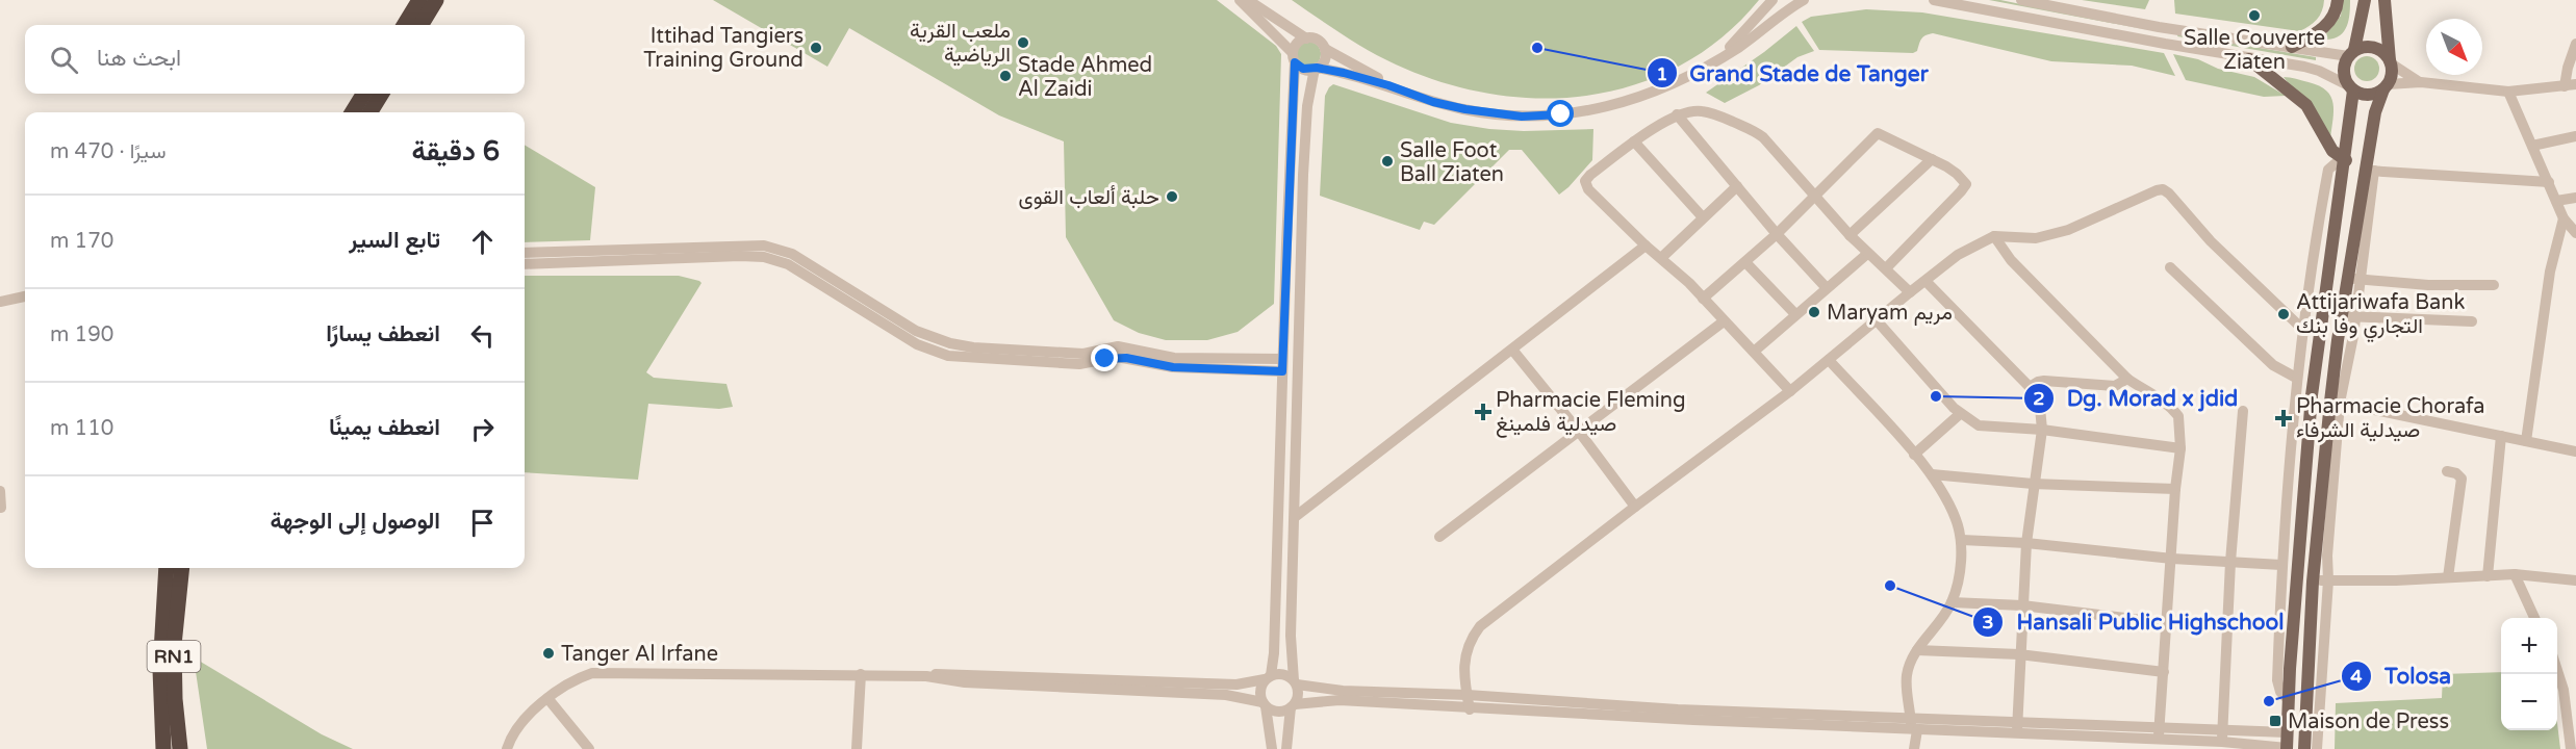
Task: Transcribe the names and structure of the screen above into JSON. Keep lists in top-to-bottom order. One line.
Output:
{"streets":{"highway":["RN1"]},"places":{"other":["Salle Couverte Ziaten","ملعب القرية الرياضية","Ittihad Tangiers Training Ground","Grand Stade de Tanger","Stade Ahmed Al Zaidi","Salle Foot Ball Ziaten","حلبة ألعاب القوى","Maryam مريم","Attijariwafa Bank التجاري وفا بنك","Dg. Morad x jdid","Hansali Public Highschool","Tanger Al Irfane","Tolosa"],"health":["Pharmacie Fleming صيدلية فلمينغ","Pharmacie Chorafa صيدلية الشرفاء"],"transit":["Maison de Press"]},"north":"bottom right","page":{"search":"ابحث هنا","heading":["6 دقيقة","سيرًا · 470 m"],"list":[["تابع السير","170 m"],["انعطف يسارًا","190 m"],["انعطف يمينًا","110 m"],"الوصول إلى الوجهة"],"map_buttons":["+","−"]}}
